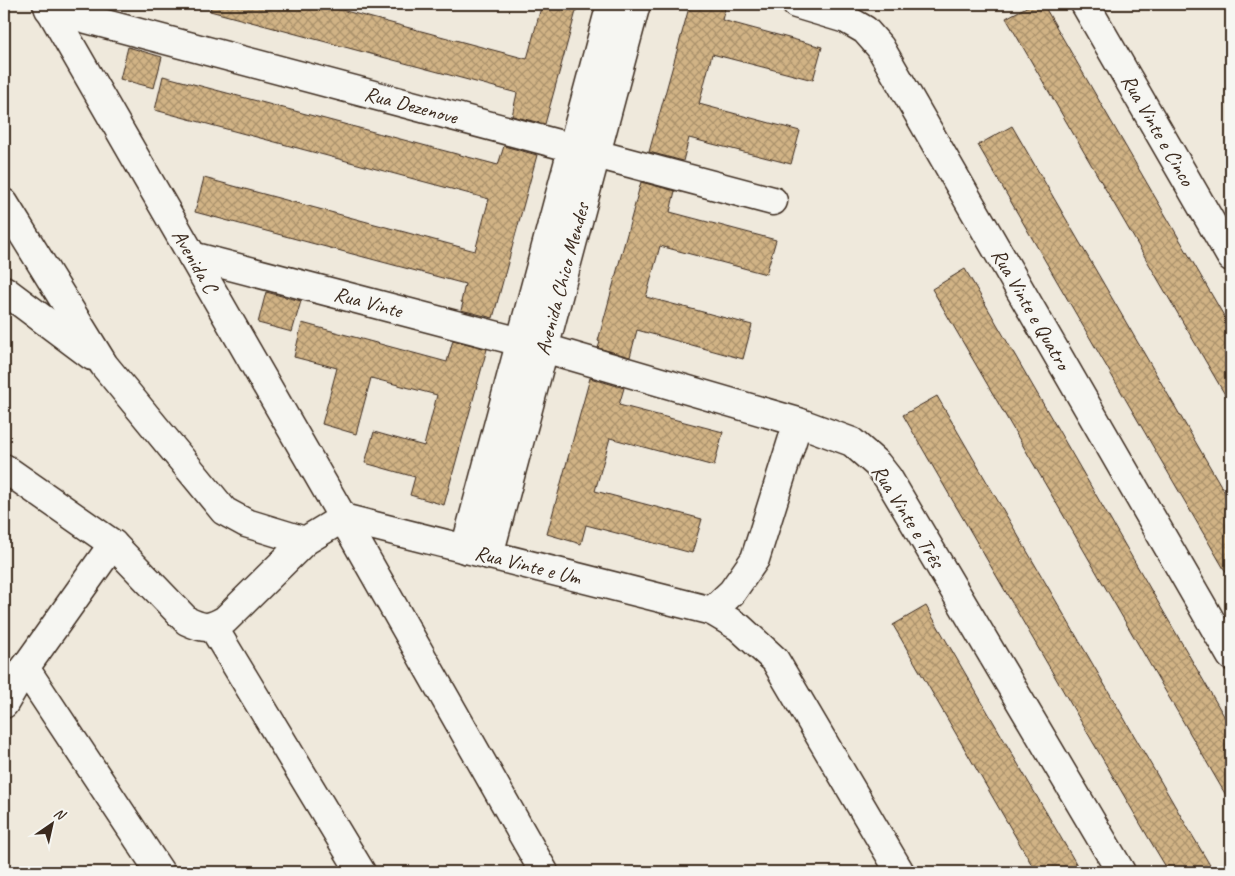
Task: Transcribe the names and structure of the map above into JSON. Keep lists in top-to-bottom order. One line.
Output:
{"streets":{"street":["Rua Dezenove","Rua Vinte e Cinco","Avenida C","Avenida Chico Mendes","Rua Vinte","Rua Vinte e Quatro","Rua Vinte e Três","Rua Vinte e Um"]},"crossings":[["Rua Dezenove","Avenida C"],["Rua Dezenove","Avenida Chico Mendes"],["Avenida C","Rua Vinte"],["Avenida C","Rua Vinte e Um"],["Avenida Chico Mendes","Rua Vinte"],["Avenida Chico Mendes","Rua Vinte e Três"],["Avenida Chico Mendes","Rua Vinte e Um"],["Rua Vinte","Rua Vinte e Três"]],"north":"top right"}
